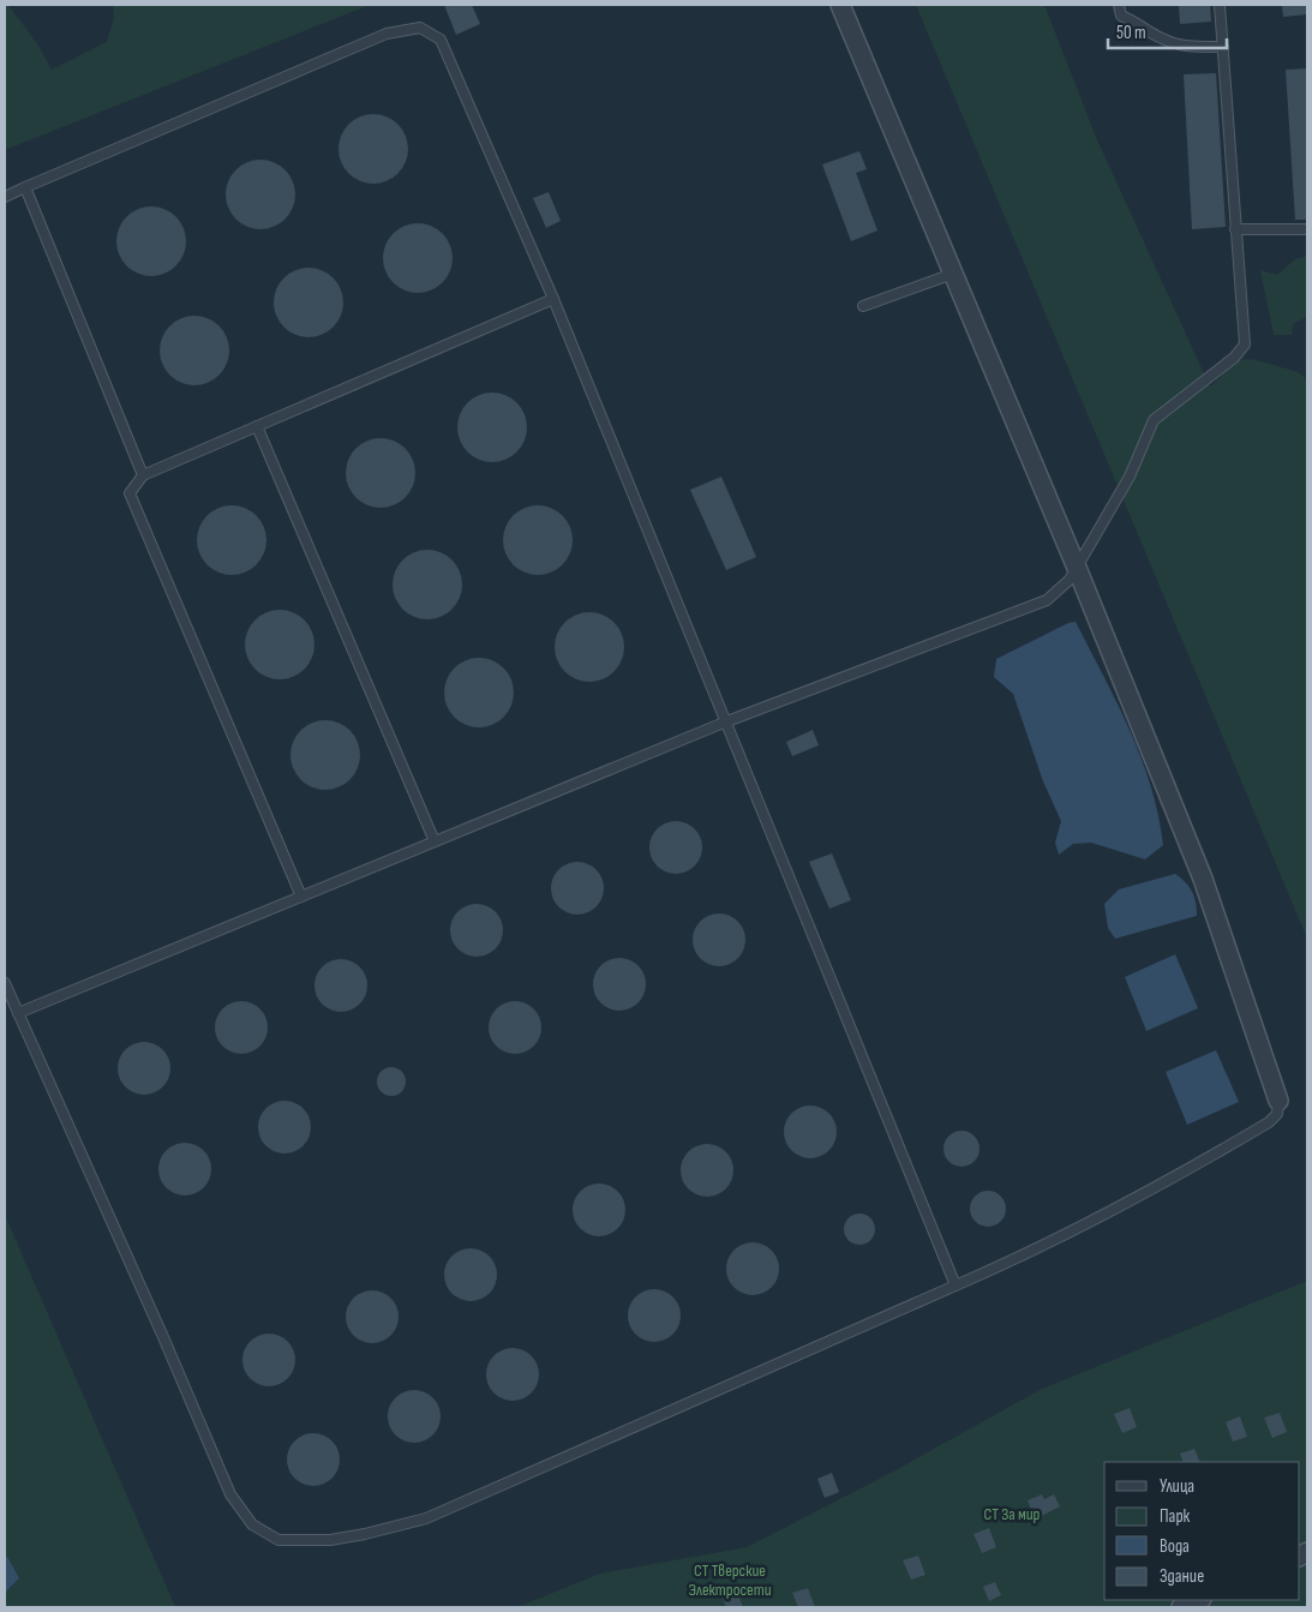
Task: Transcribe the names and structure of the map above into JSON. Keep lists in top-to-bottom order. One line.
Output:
{"parks":["СТ За мир","СТ Тверские Электросети"],"legend":["Улица","Парк","Вода","Здание"],"scale_bar":"50 m"}
